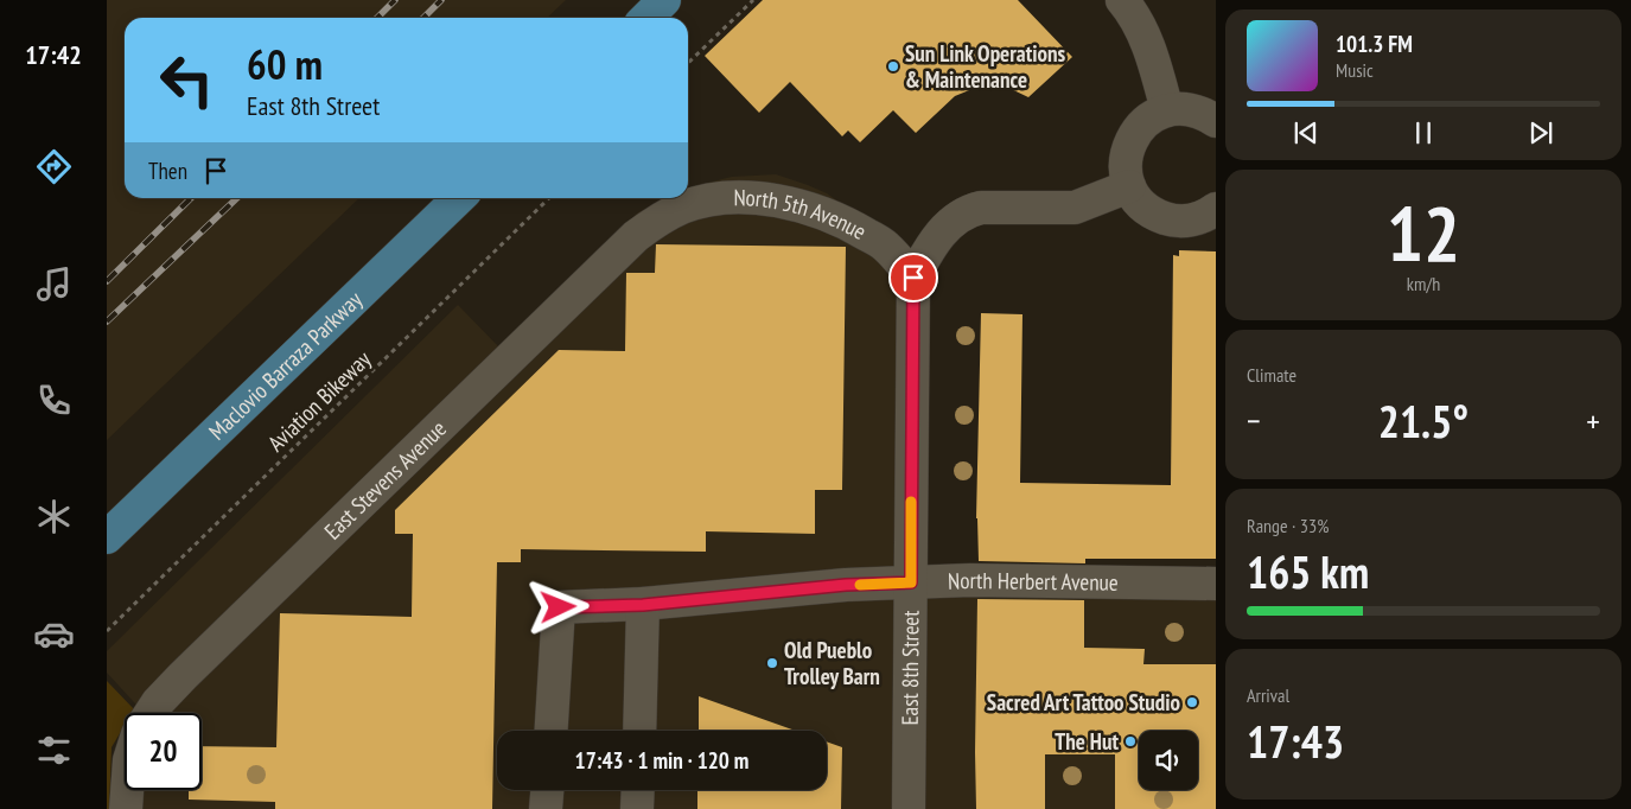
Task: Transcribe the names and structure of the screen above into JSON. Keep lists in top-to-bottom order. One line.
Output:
{"streets":{"main road":["Maclovio Barraza Parkway"],"street":["North 5th Avenue","East Stevens Avenue","North Herbert Avenue","East 8th Street"],"path":["Aviation Bikeway"]},"crossings":[["North 5th Avenue","East Stevens Avenue"],["North 5th Avenue","East 8th Street"],["North Herbert Avenue","East 8th Street"]],"places":["Sun Link Operations & Maintenance","Old Pueblo Trolley Barn","Sacred Art Tattoo Studio","The Hut"],"page":{"tabs":"17:42","turn":["60 m","East 8th Street"],"song":["101.3 FM","Music"],"then":"Then","tile":[["12","km/h"],"Climate",["Range · 33%","165 km"],["Arrival","17:43"]],"heat":["−","21.5°","+"],"limit":"20","trip":"17:43 · 1 min · 120 m"}}
